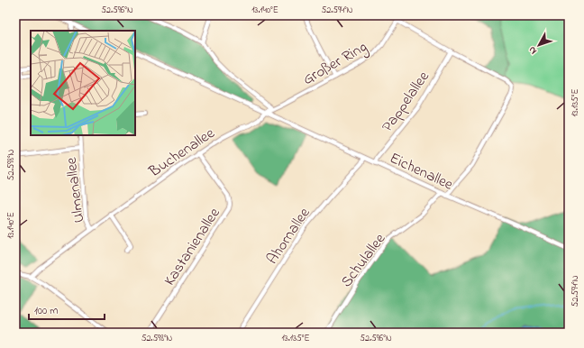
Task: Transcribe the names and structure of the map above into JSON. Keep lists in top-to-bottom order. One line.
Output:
{"streets":{"street":["Großer Ring","Pappelallee","Buchenallee","Eichenallee","Ulmenallee","Ahornallee","Kastanienallee","Schulallee"]},"crossings":[["Großer Ring","Buchenallee"],["Großer Ring","Eichenallee"],["Pappelallee","Eichenallee"],["Buchenallee","Eichenallee"],["Buchenallee","Ulmenallee"],["Buchenallee","Kastanienallee"],["Eichenallee","Ahornallee"],["Eichenallee","Schulallee"]],"scale_bar":"100 m","north":"bottom left","coordinates":["52.596°N","13.140°E","52.594°N","13.135°E","52.598°N"]}
